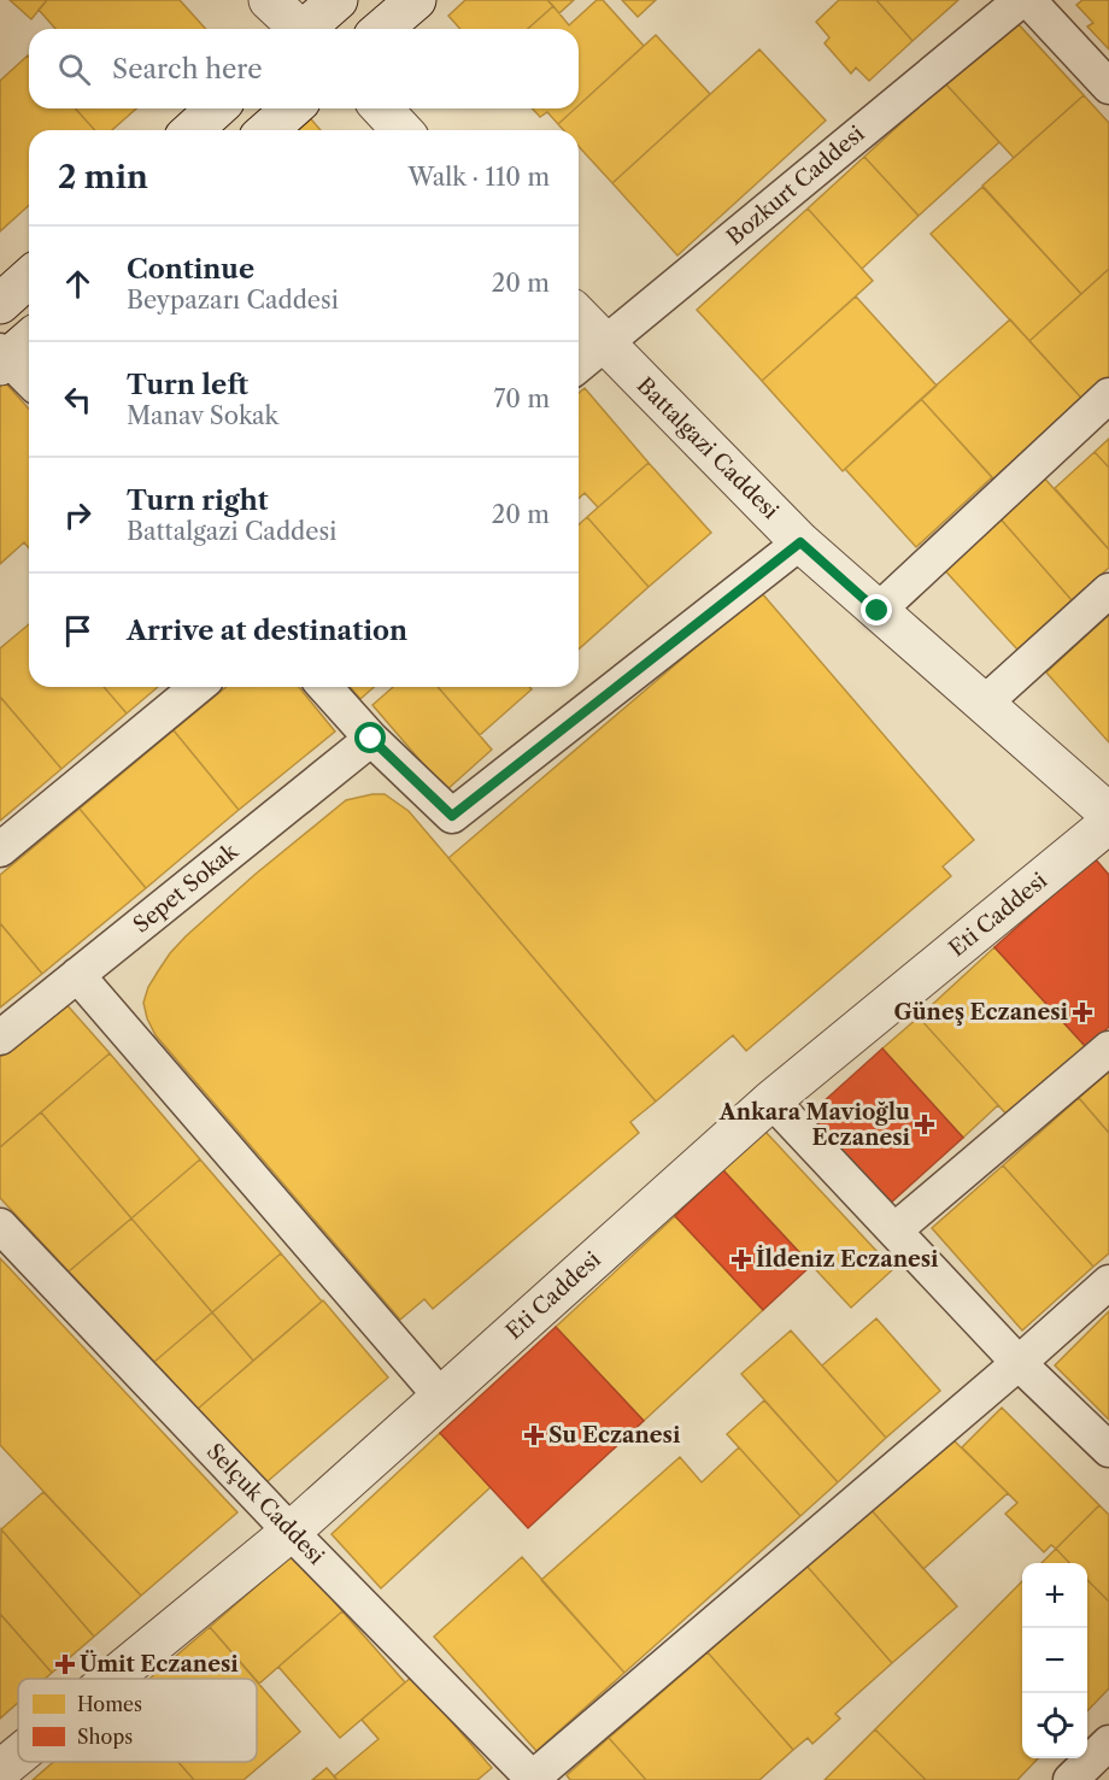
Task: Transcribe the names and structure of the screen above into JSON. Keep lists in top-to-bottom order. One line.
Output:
{"streets":{"street":["Bozkurt Caddesi","Battalgazi Caddesi","Sepet Sokak","Eti Caddesi","Selçuk Caddesi"]},"crossings":[["Bozkurt Caddesi","Battalgazi Caddesi"],["Eti Caddesi","Selçuk Caddesi"]],"places":{"health":["Güneş Eczanesi","Ankara Mavioğlu Eczanesi","İldeniz Eczanesi","Su Eczanesi","Ümit Eczanesi"]},"legend":["Homes","Shops"],"page":{"search":"Search here","heading":["2 min","Walk · 110 m"],"list":[["Continue","Beypazarı Caddesi","20 m"],["Turn left","Manav Sokak","70 m"],["Turn right","Battalgazi Caddesi","20 m"],"Arrive at destination"],"map_buttons":["+","−"]}}
